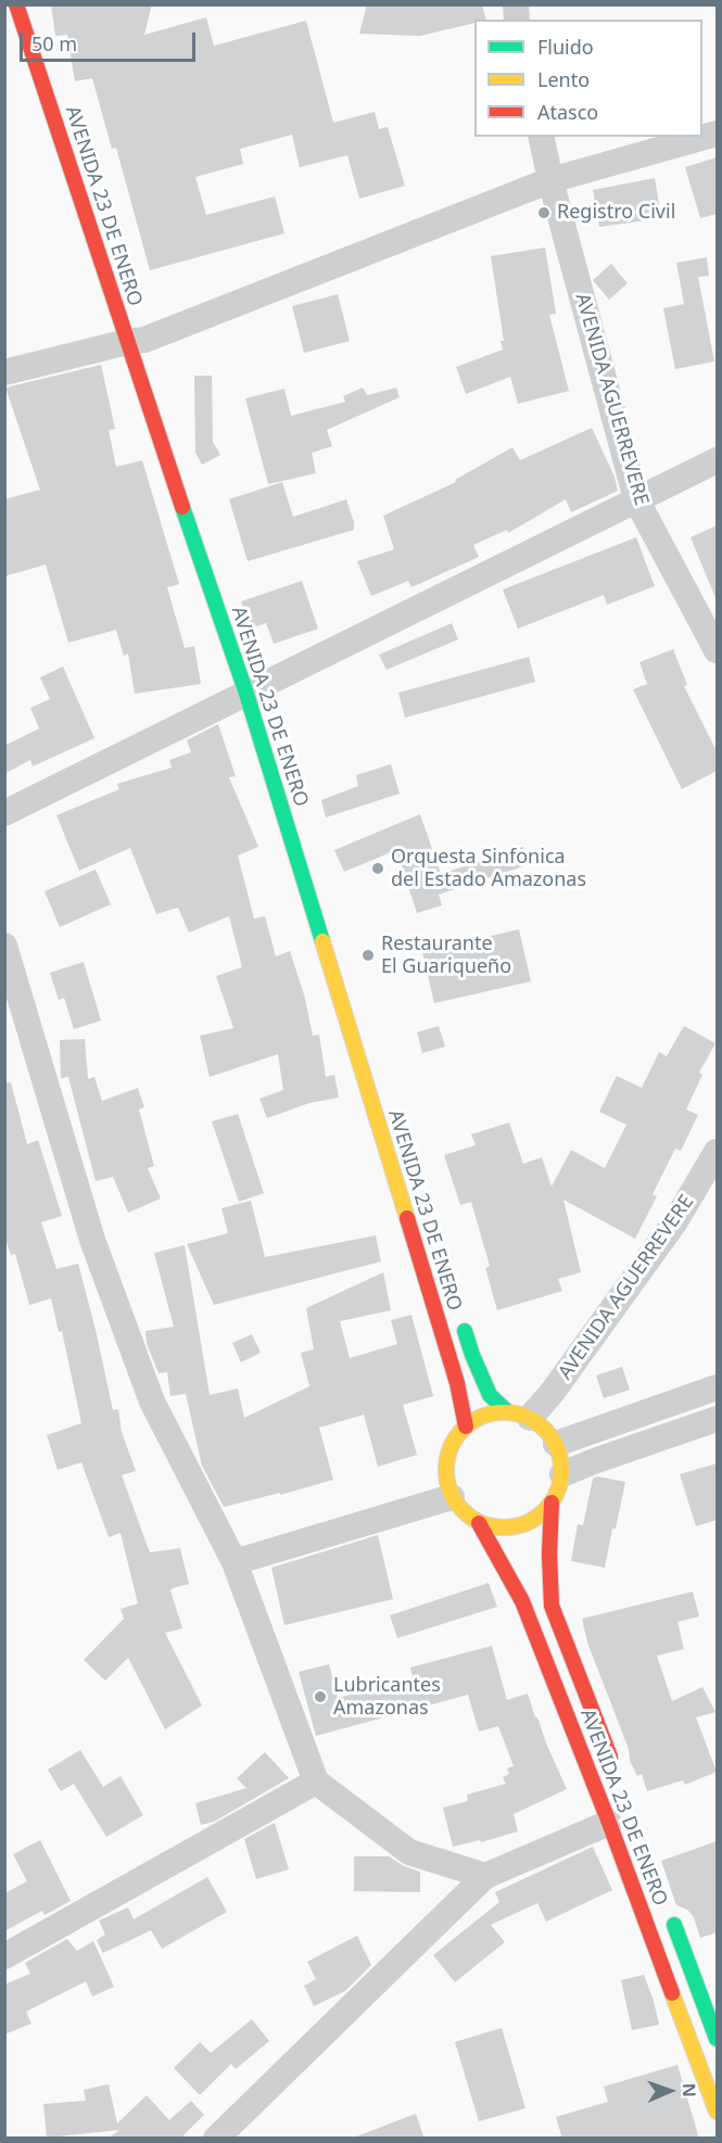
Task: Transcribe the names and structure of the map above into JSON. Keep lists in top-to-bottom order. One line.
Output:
{"streets":{"main road":["AVENIDA 23 DE ENERO"],"street":["AVENIDA AGUERREVERE"]},"crossings":[["AVENIDA 23 DE ENERO","AVENIDA AGUERREVERE"]],"places":["Registro Civil","Orquesta Sinfonica del Estado Amazonas","Restaurante El Guariqueño","Lubricantes Amazonas"],"legend":["Fluido","Lento","Atasco"],"scale_bar":"50 m","north":"right"}
